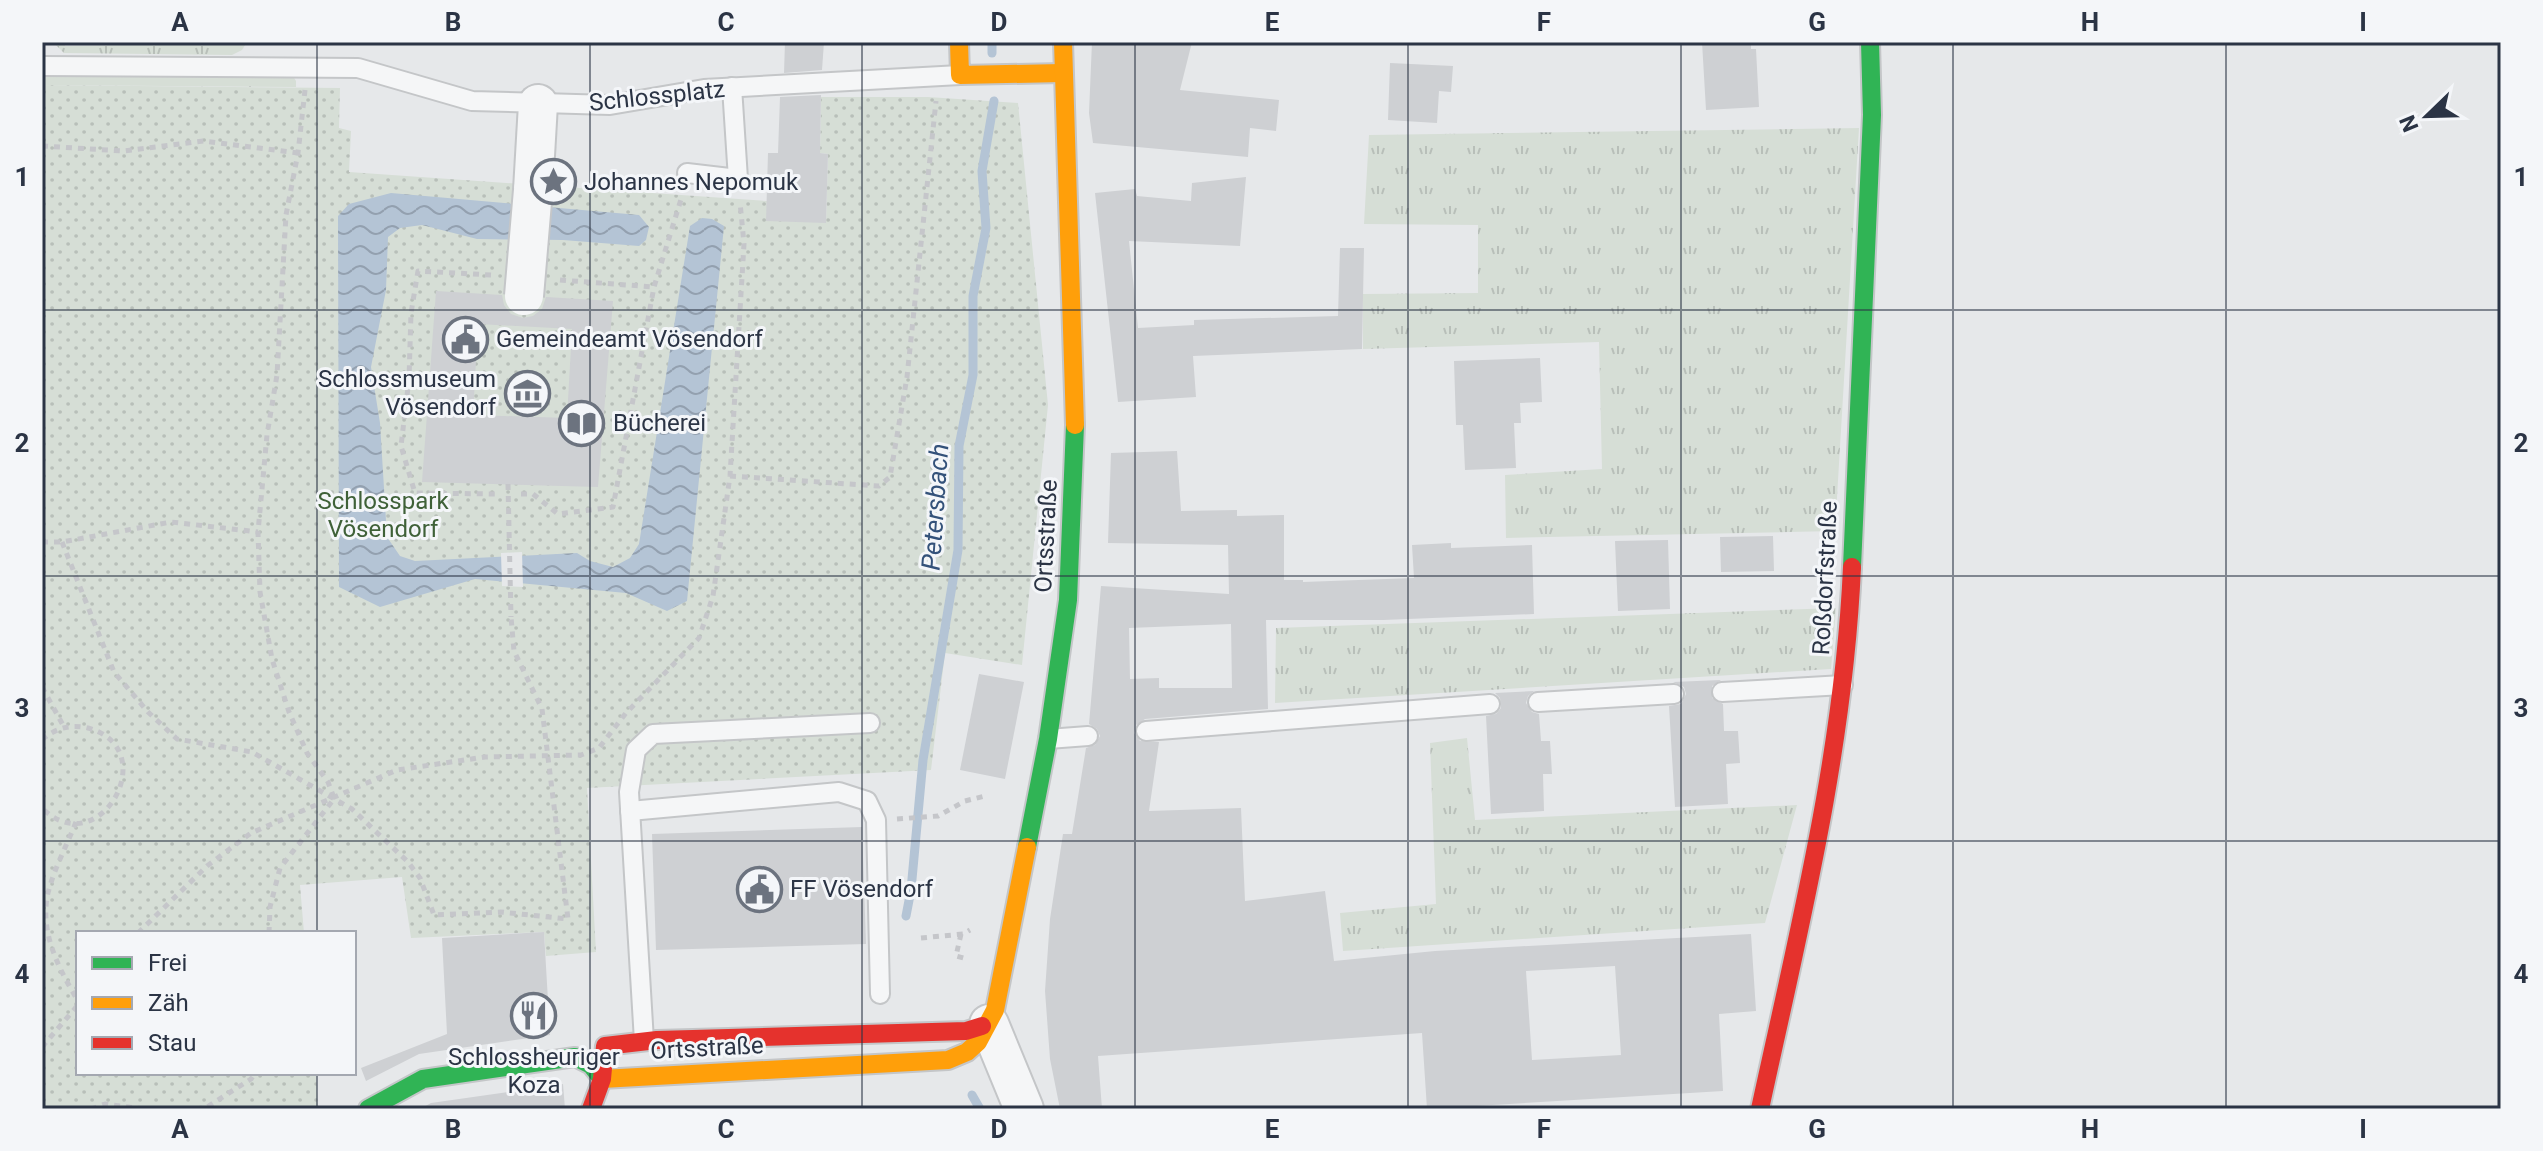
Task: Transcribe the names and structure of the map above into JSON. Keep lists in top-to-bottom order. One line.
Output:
{"streets":{"street":["Ortsstraße","Roßdorfstraße"],"lane":["Schlossplatz"]},"water":["Petersbach"],"parks":["Schlosspark Vösendorf"],"places":{"place":["Johannes Nepomuk"],"public building":["Gemeindeamt Vösendorf","FF Vösendorf"],"museum":["Schlossmuseum Vösendorf"],"library":["Bücherei"],"restaurant":["Schlossheuriger Koza"]},"legend":["Frei","Zäh","Stau"],"north":"bottom left","grid":{"columns":["A","B","C","D","E","F","G","H","I"],"rows":["1","2","3","4"]}}
